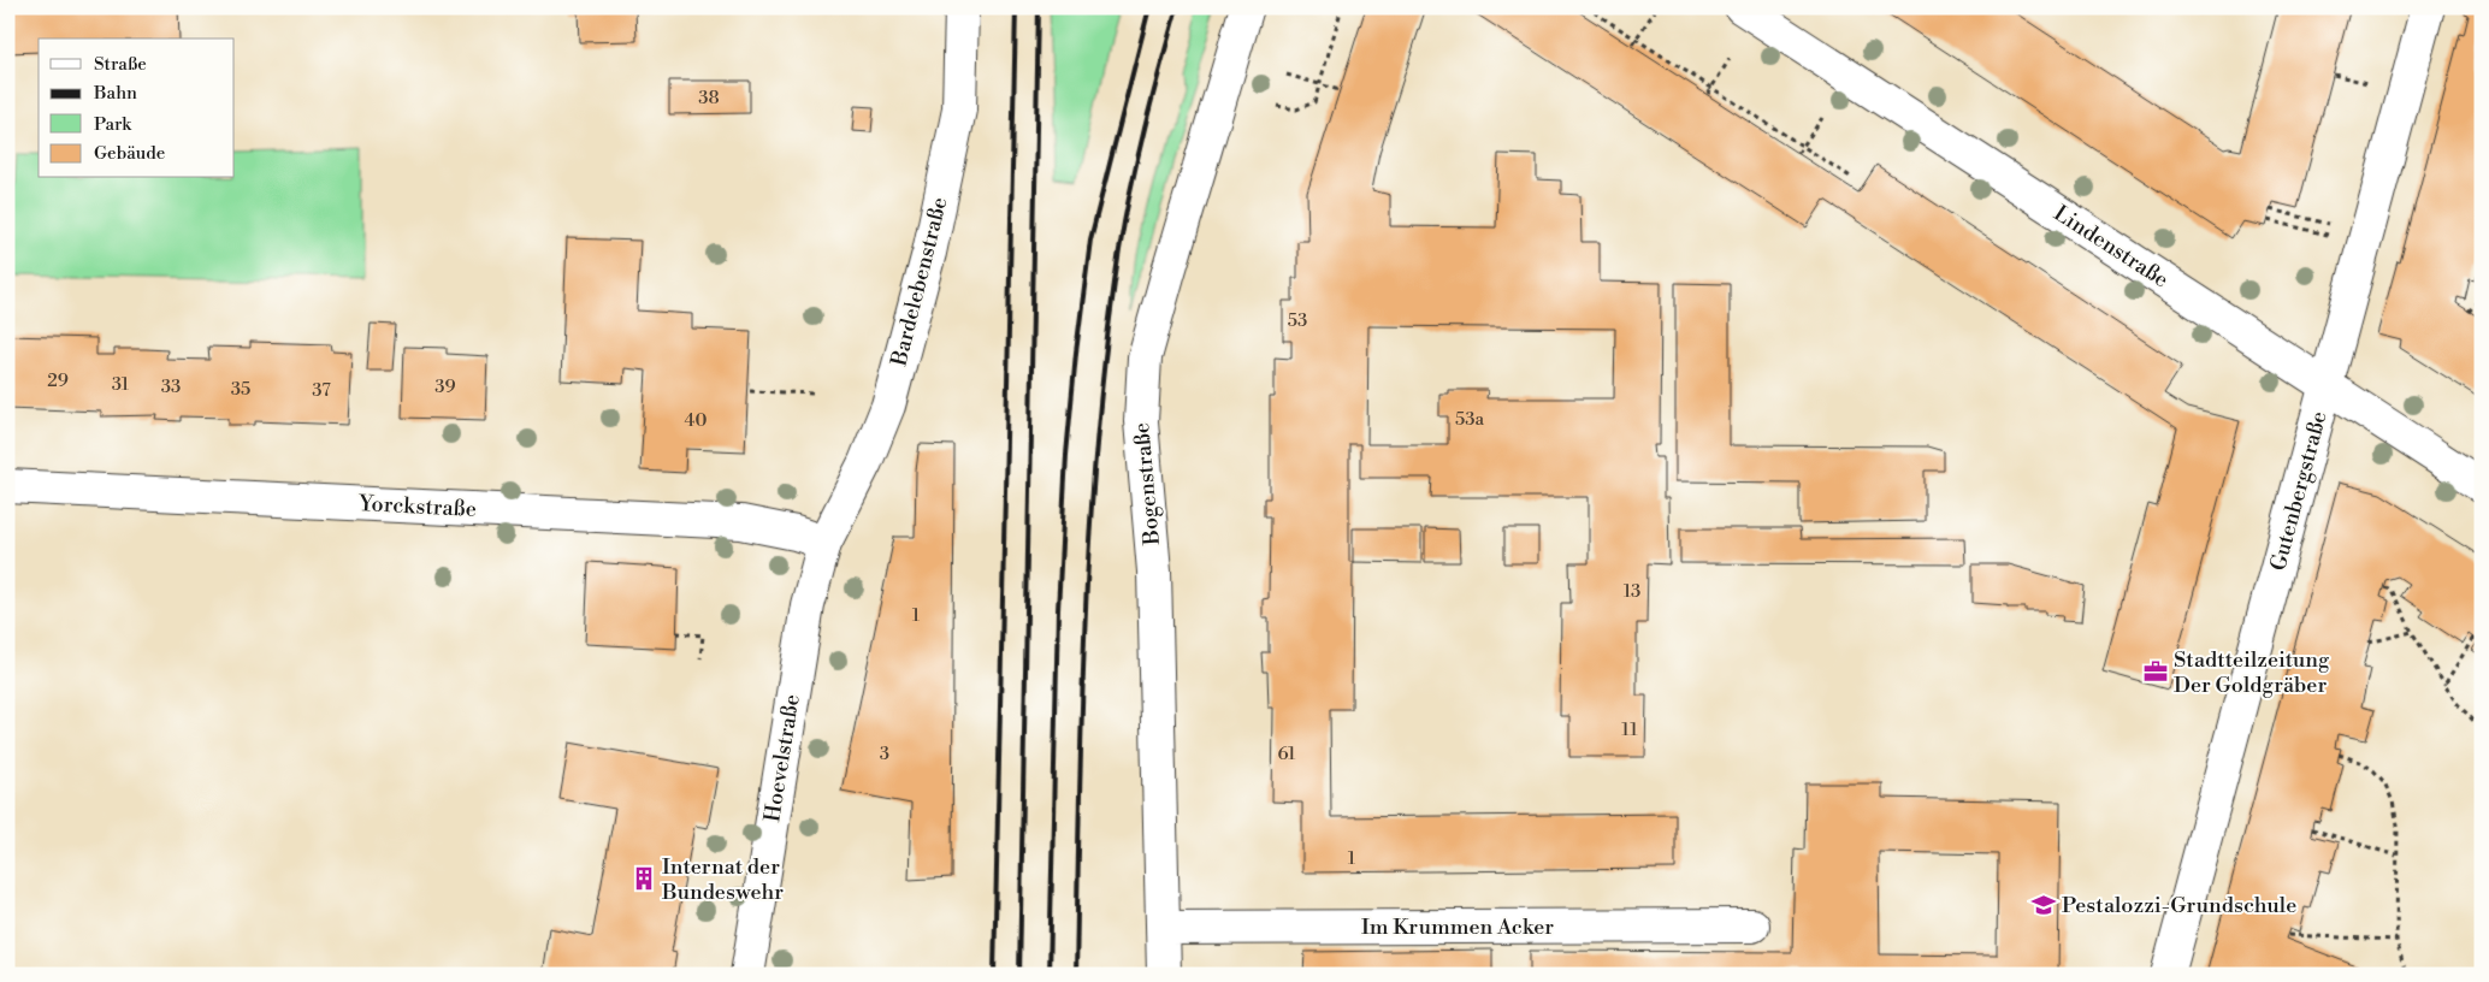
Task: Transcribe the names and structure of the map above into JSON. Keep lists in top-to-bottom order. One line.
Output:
{"streets":{"street":["Lindenstraße","Bardelebenstraße","Bogenstraße","Gutenbergstraße","Yorckstraße","Hoevelstraße","Im Krummen Acker"]},"crossings":[["Lindenstraße","Gutenbergstraße"],["Bardelebenstraße","Yorckstraße"],["Bardelebenstraße","Hoevelstraße"],["Bogenstraße","Im Krummen Acker"],["Yorckstraße","Hoevelstraße"]],"places":{"office":["Stadtteilzeitung Der Goldgräber"],"building":["Internat der Bundeswehr"],"school or university":["Pestalozzi-Grundschule"]},"house_numbers":["38","53","29","31","33","39","35","37","53a","40","13","1","11","3","61","1"],"legend":["Straße","Bahn","Park","Gebäude"]}
